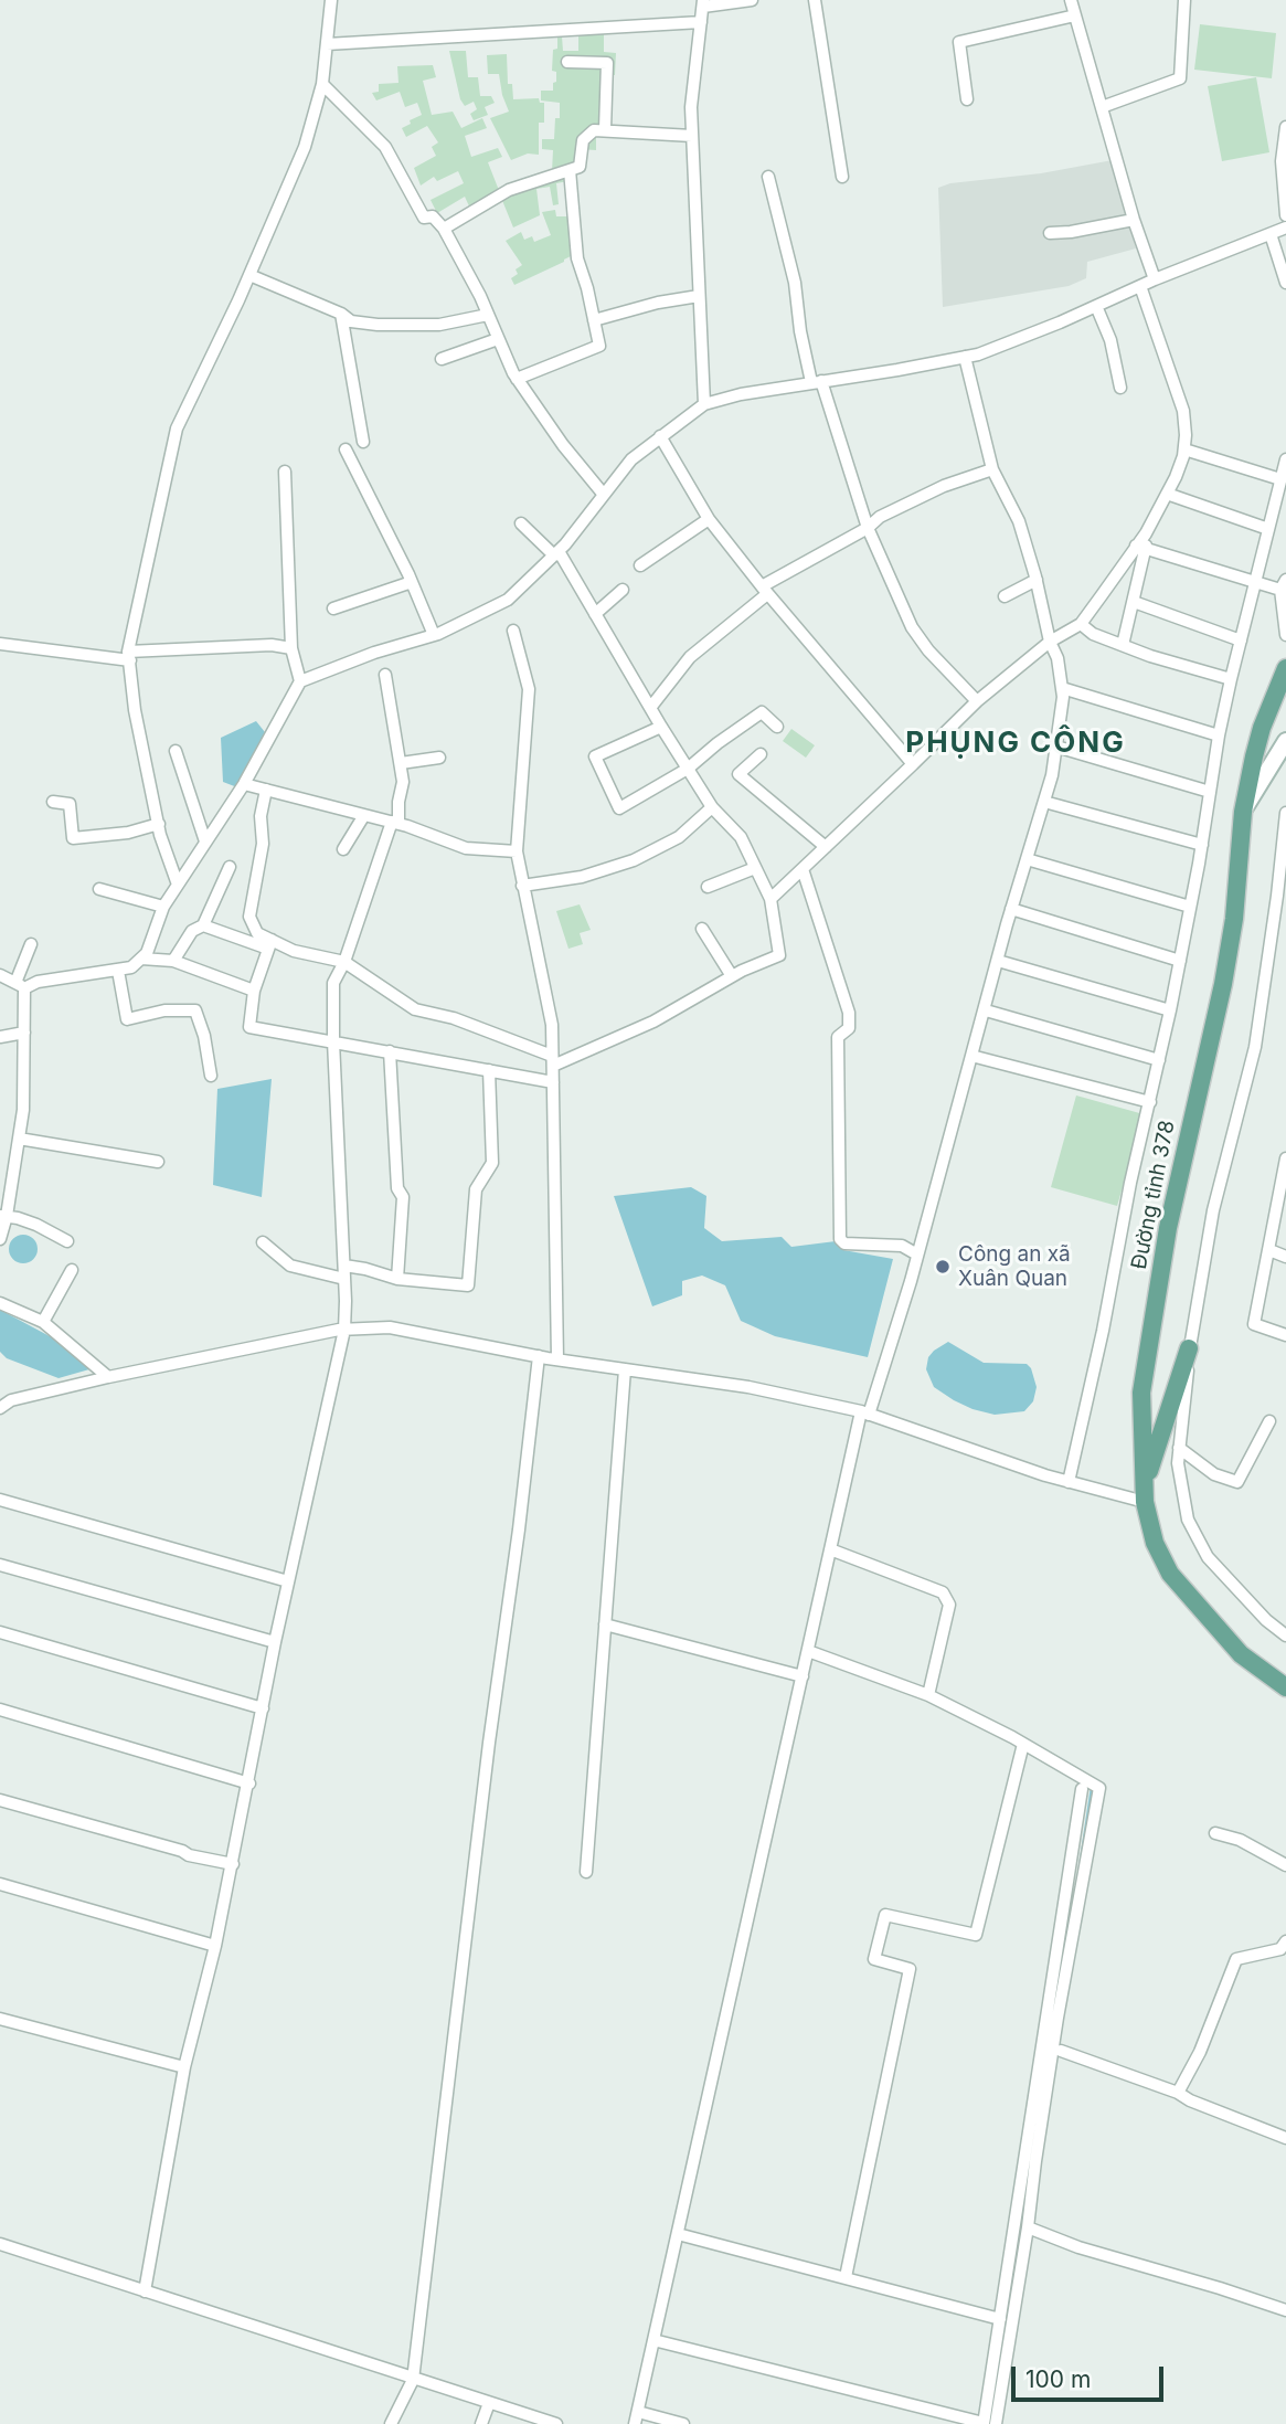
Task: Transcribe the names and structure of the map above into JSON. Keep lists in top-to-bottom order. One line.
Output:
{"streets":{"main road":["Đường tỉnh 378"]},"districts":["PHỤNG CÔNG"],"places":["Công an xã Xuân Quan"],"scale_bar":"100 m"}
